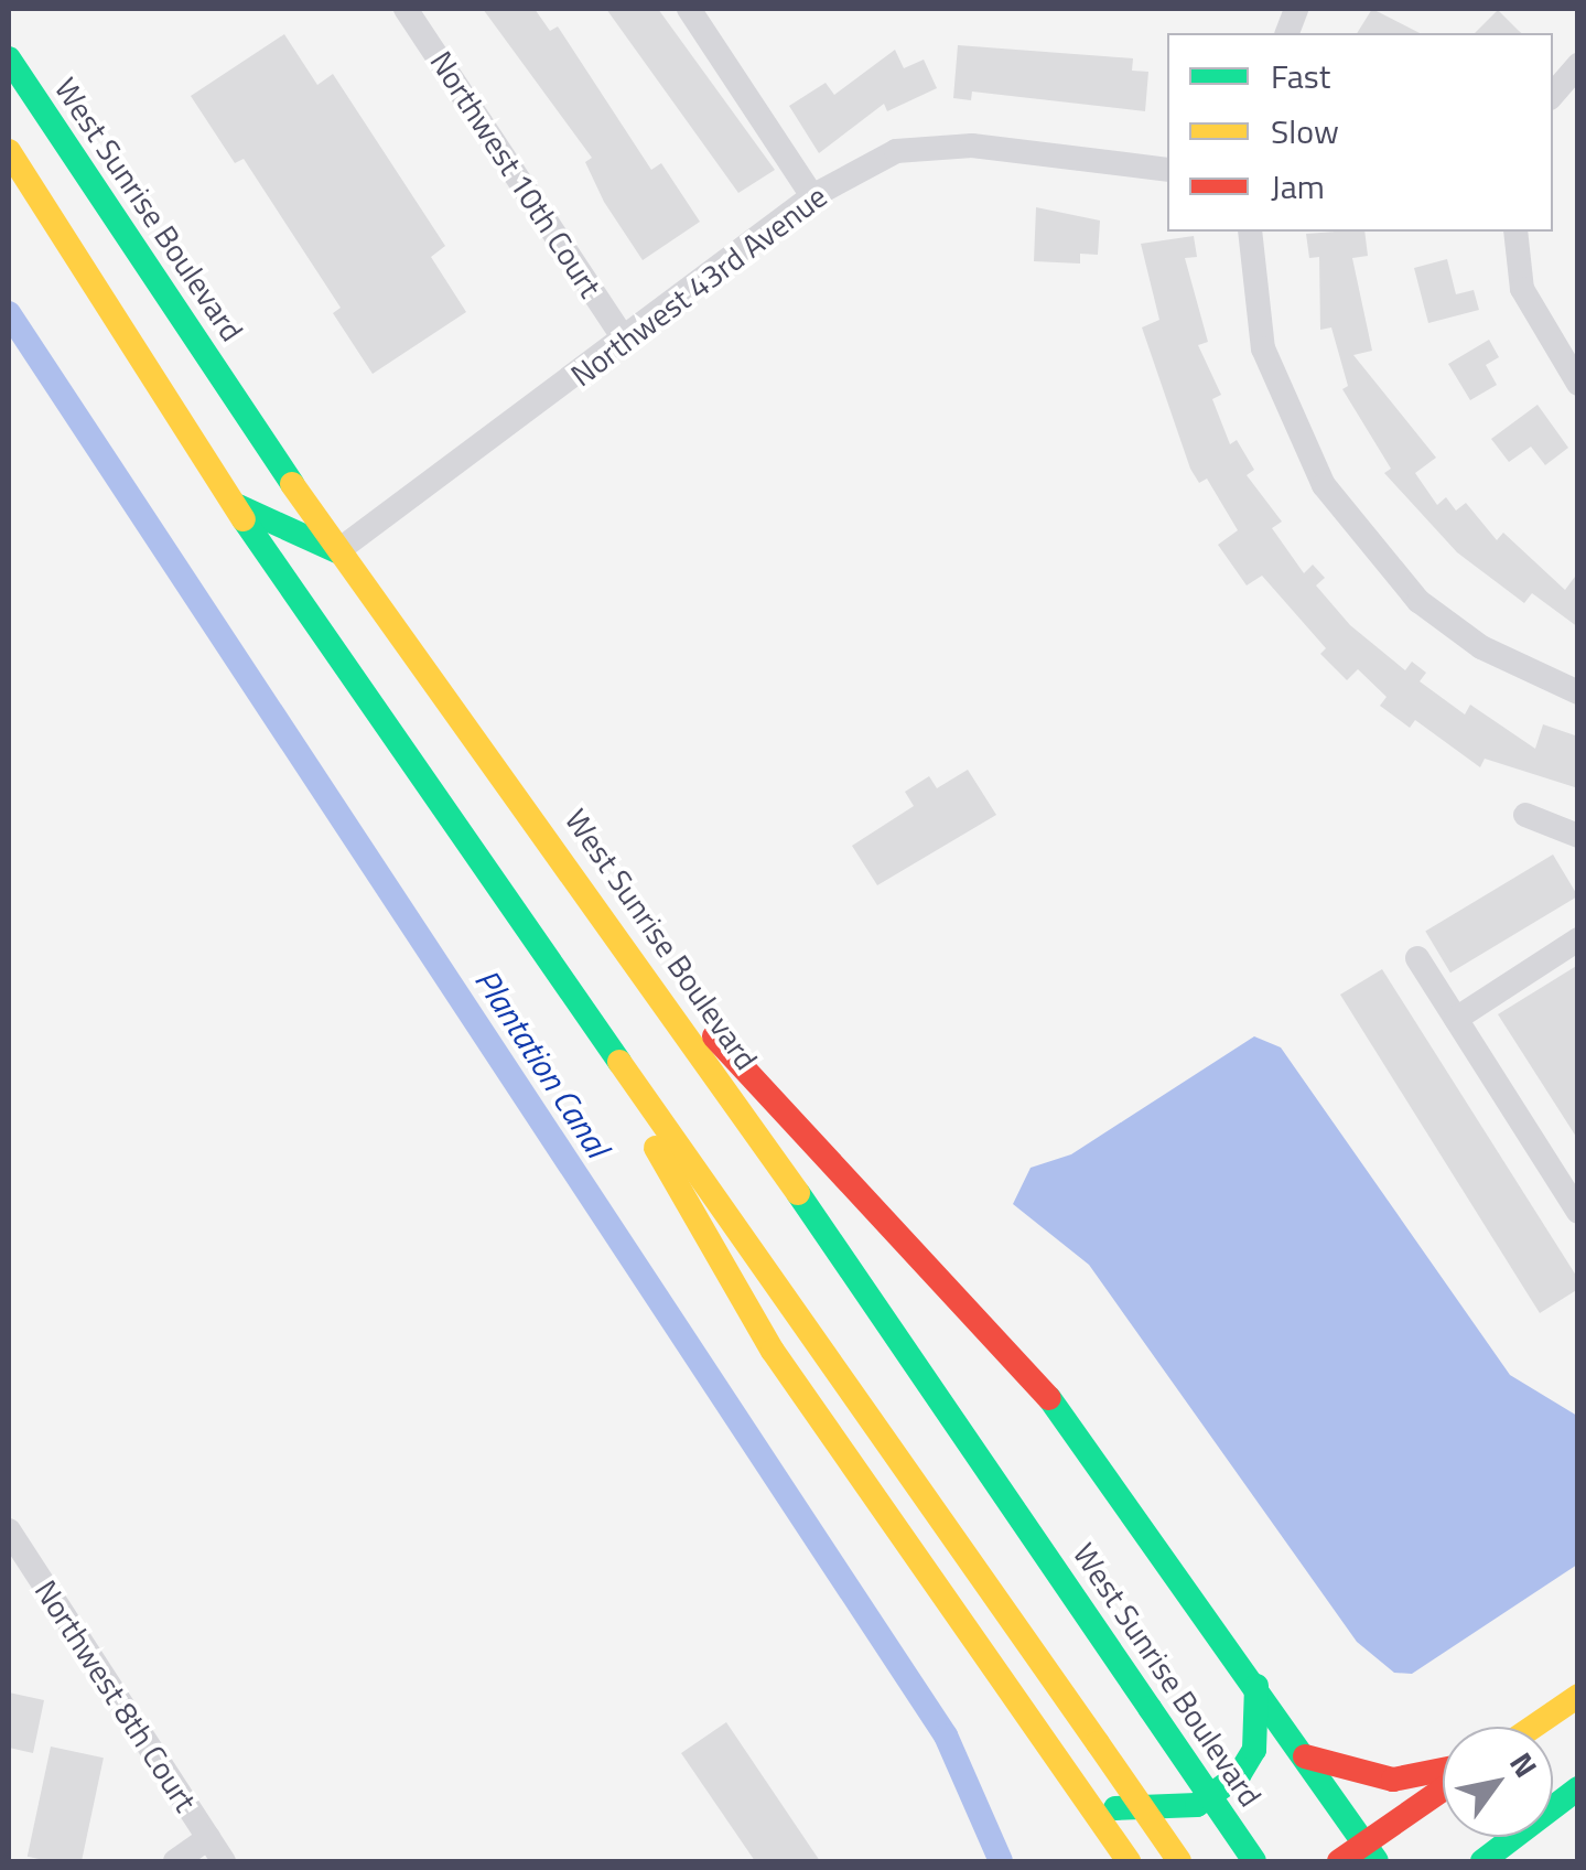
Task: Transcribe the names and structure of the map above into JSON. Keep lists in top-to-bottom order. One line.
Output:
{"streets":{"main road":["West Sunrise Boulevard"],"street":["Northwest 10th Court","Northwest 43rd Avenue","Northwest 8th Court"]},"crossings":[["Northwest 10th Court","Northwest 43rd Avenue"],["West Sunrise Boulevard","Northwest 43rd Avenue"]],"water":["Plantation Canal"],"legend":["Fast","Slow","Jam"],"north":"top right"}
